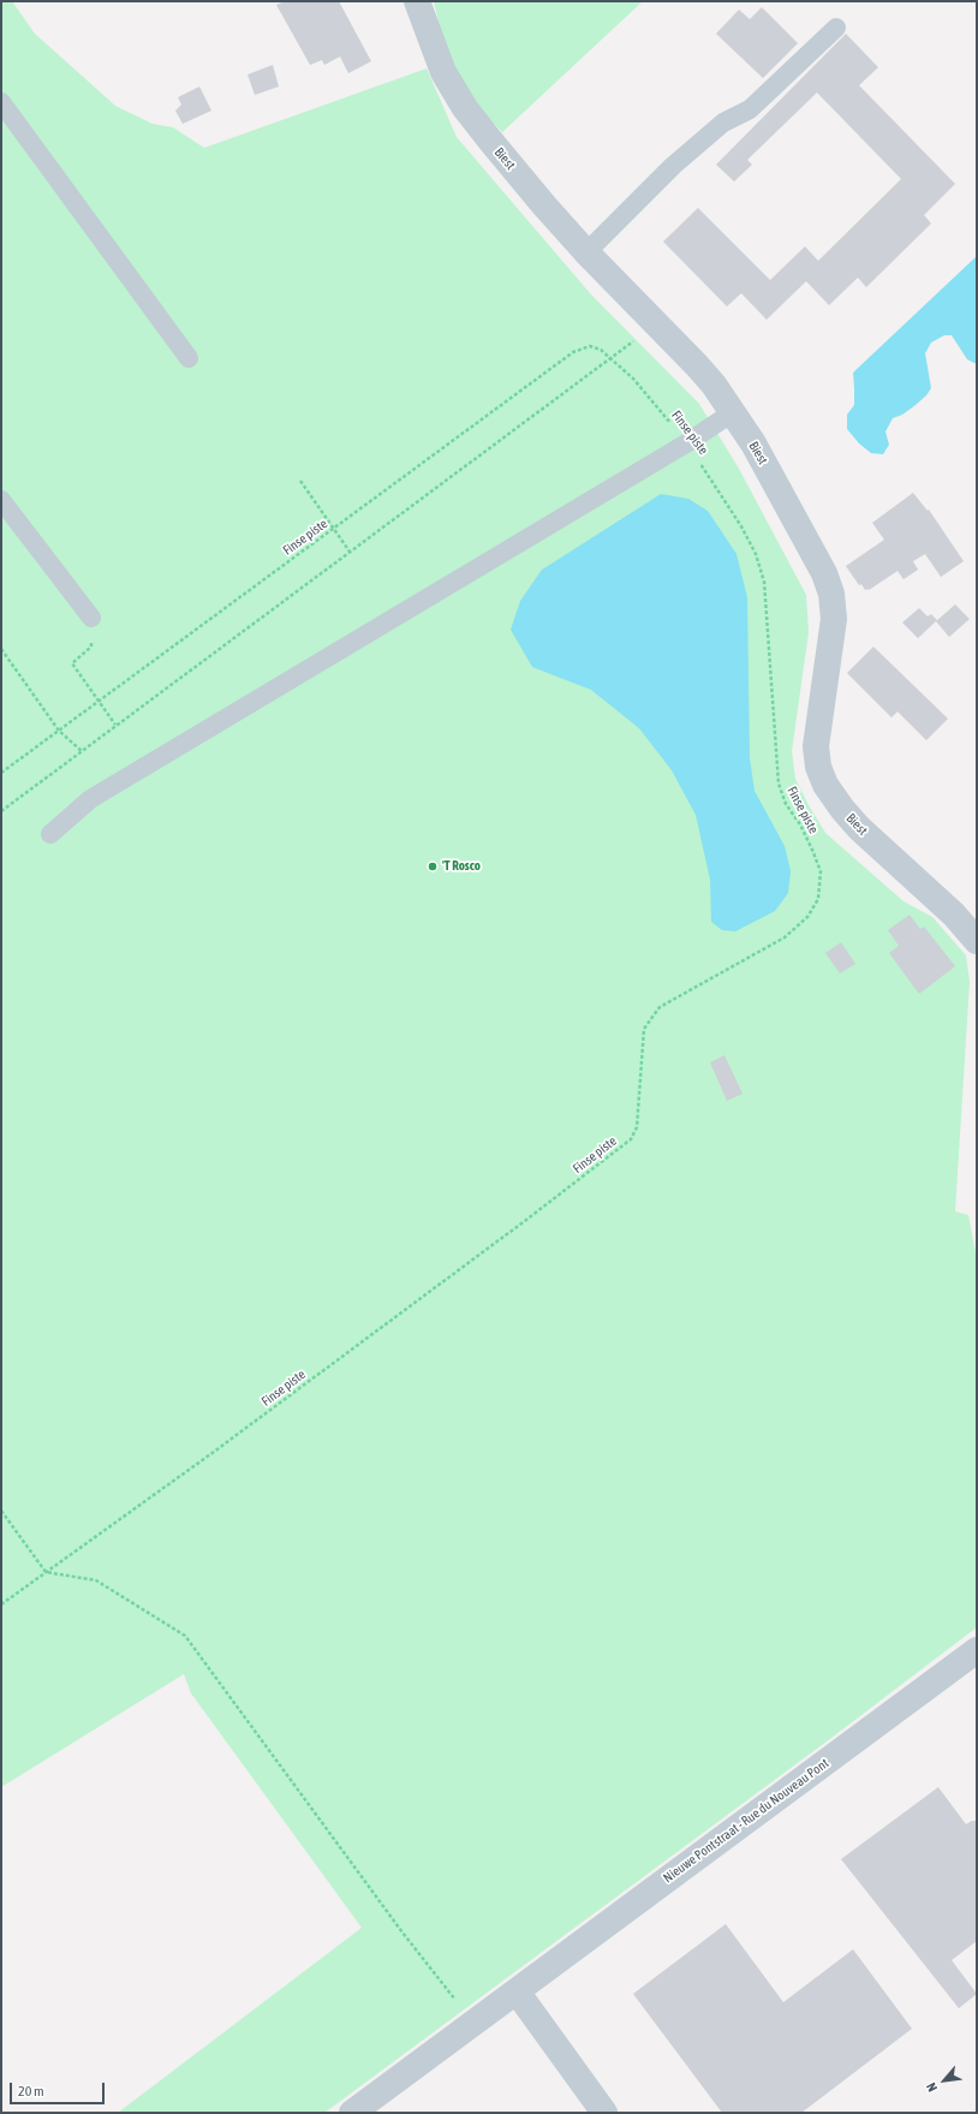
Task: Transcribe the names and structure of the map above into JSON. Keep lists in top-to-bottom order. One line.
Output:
{"streets":{"street":["Biest","Nieuwe Pontstraat - Rue du Nouveau Pont"],"path":["Finse piste"]},"places":["'T Rosco"],"scale_bar":"20 m","north":"bottom left"}
